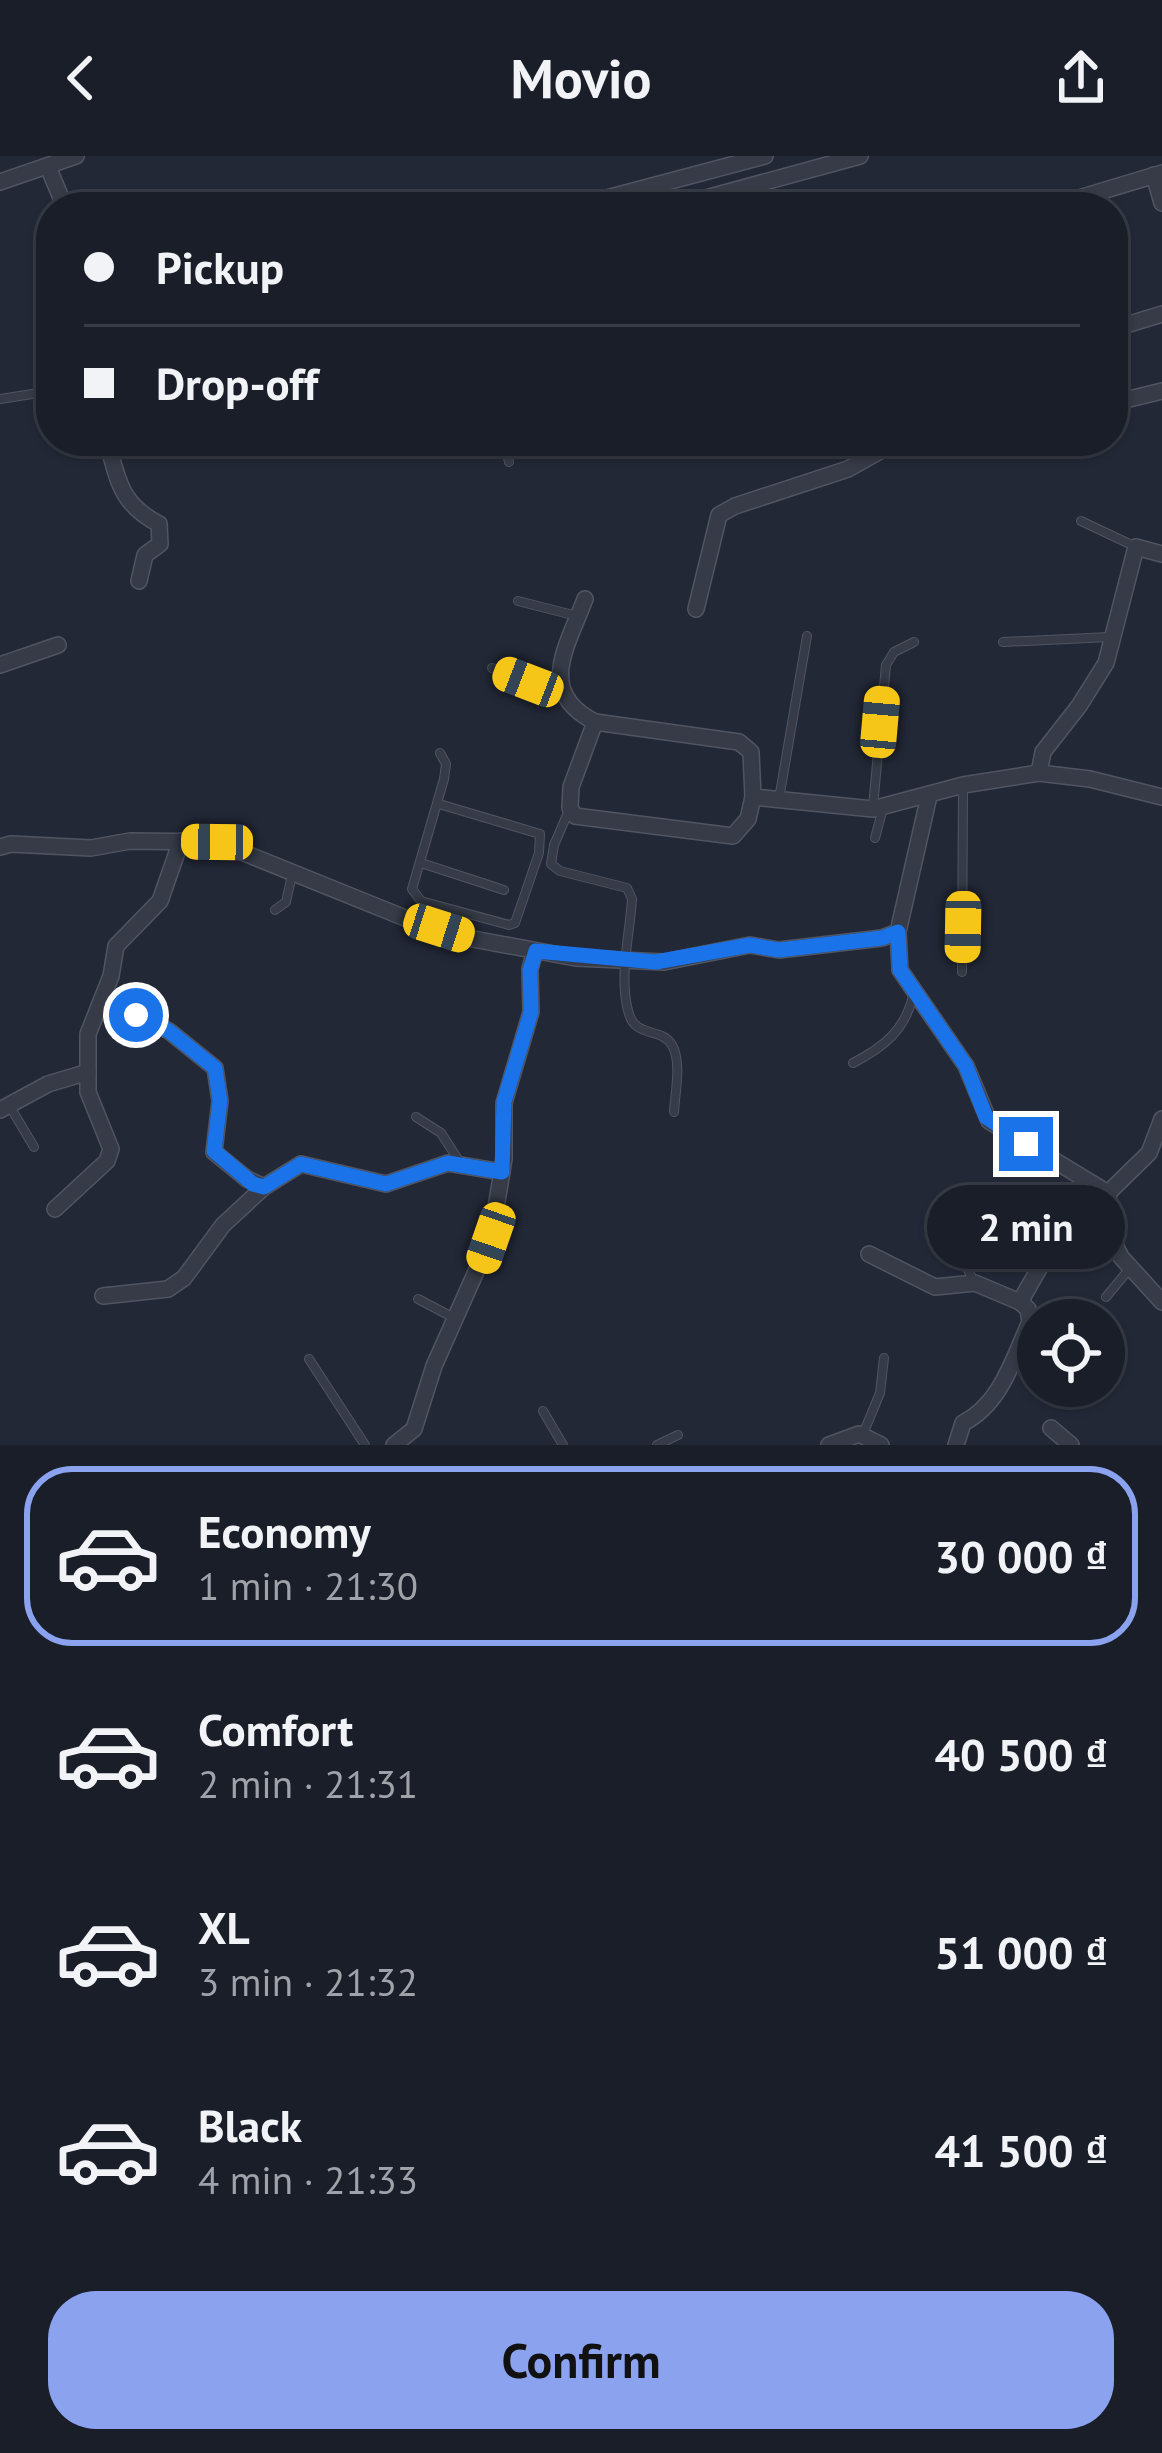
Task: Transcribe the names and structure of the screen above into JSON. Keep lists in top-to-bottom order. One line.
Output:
{"page":{"header":"Movio","banner":["Pickup","Drop-off"],"bubble":"2 min","list":[{"name":"Economy","note":"1 min · 21:30","value":"30 000 ₫"},{"name":"Comfort","note":"2 min · 21:31","value":"40 500 ₫"},{"name":"XL","note":"3 min · 21:32","value":"51 000 ₫"},{"name":"Black","note":"4 min · 21:33","value":"41 500 ₫"}],"buttons":"Confirm"}}
